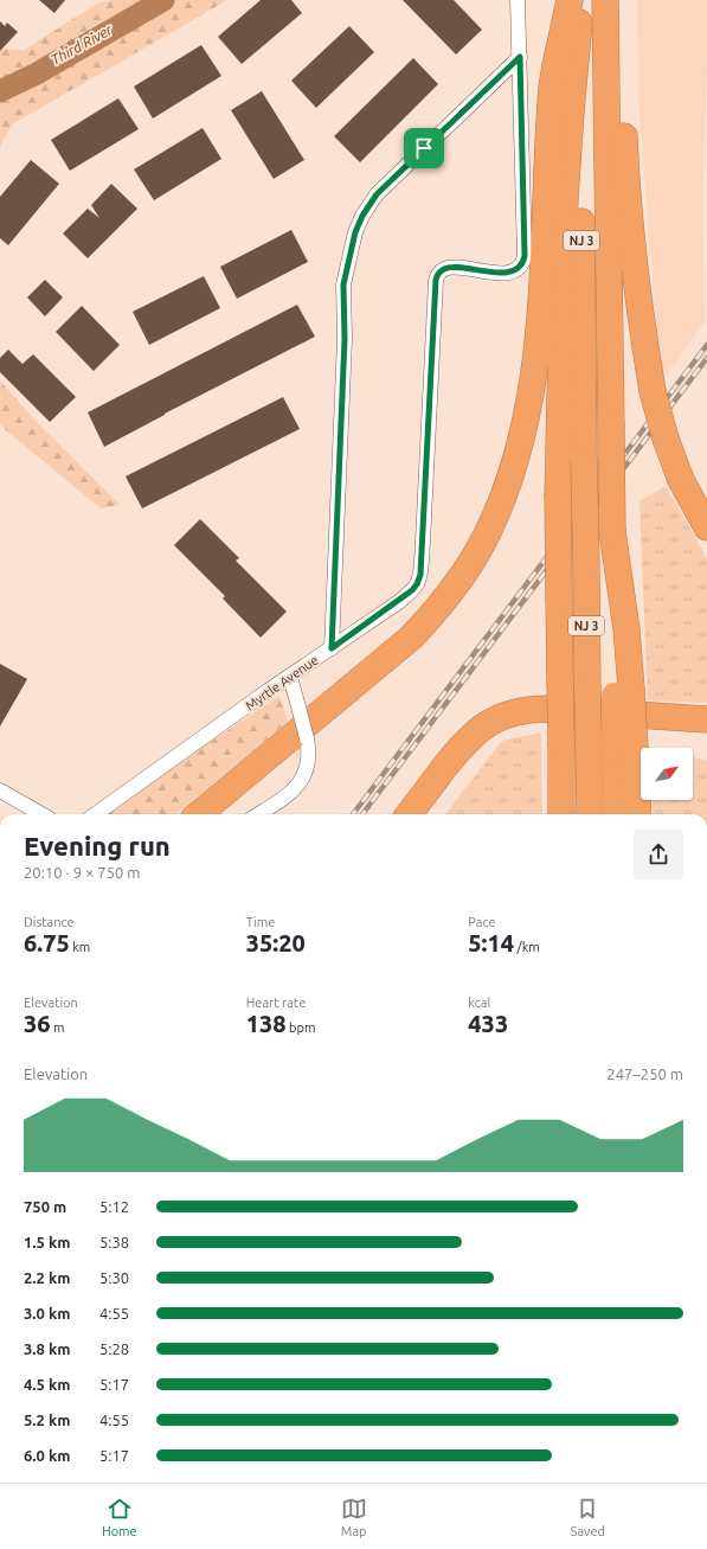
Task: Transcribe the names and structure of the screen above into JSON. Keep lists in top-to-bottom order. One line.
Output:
{"streets":{"highway":["NJ 3"],"street":["Myrtle Avenue"]},"water":["Third River"],"north":"top right","page":{"heading":["Evening run","20:10 · 9 × 750 m"],"stats":[["Distance","6.75 km"],["Time","35:20"],["Pace","5:14 /km"],["Elevation","36 m"],["Heart rate","138 bpm"],["kcal","433"]],"chart":["Elevation","247–250 m"],"list":[{"name":"750 m","note":"5:12"},{"name":"1.5 km","note":"5:38"},{"name":"2.2 km","note":"5:30"},{"name":"3.0 km","note":"4:55"},{"name":"3.8 km","note":"5:28"},{"name":"4.5 km","note":"5:17"},{"name":"5.2 km","note":"4:55"},{"name":"6.0 km","note":"5:17"}],"tabs":["Home","Map","Saved"]}}
